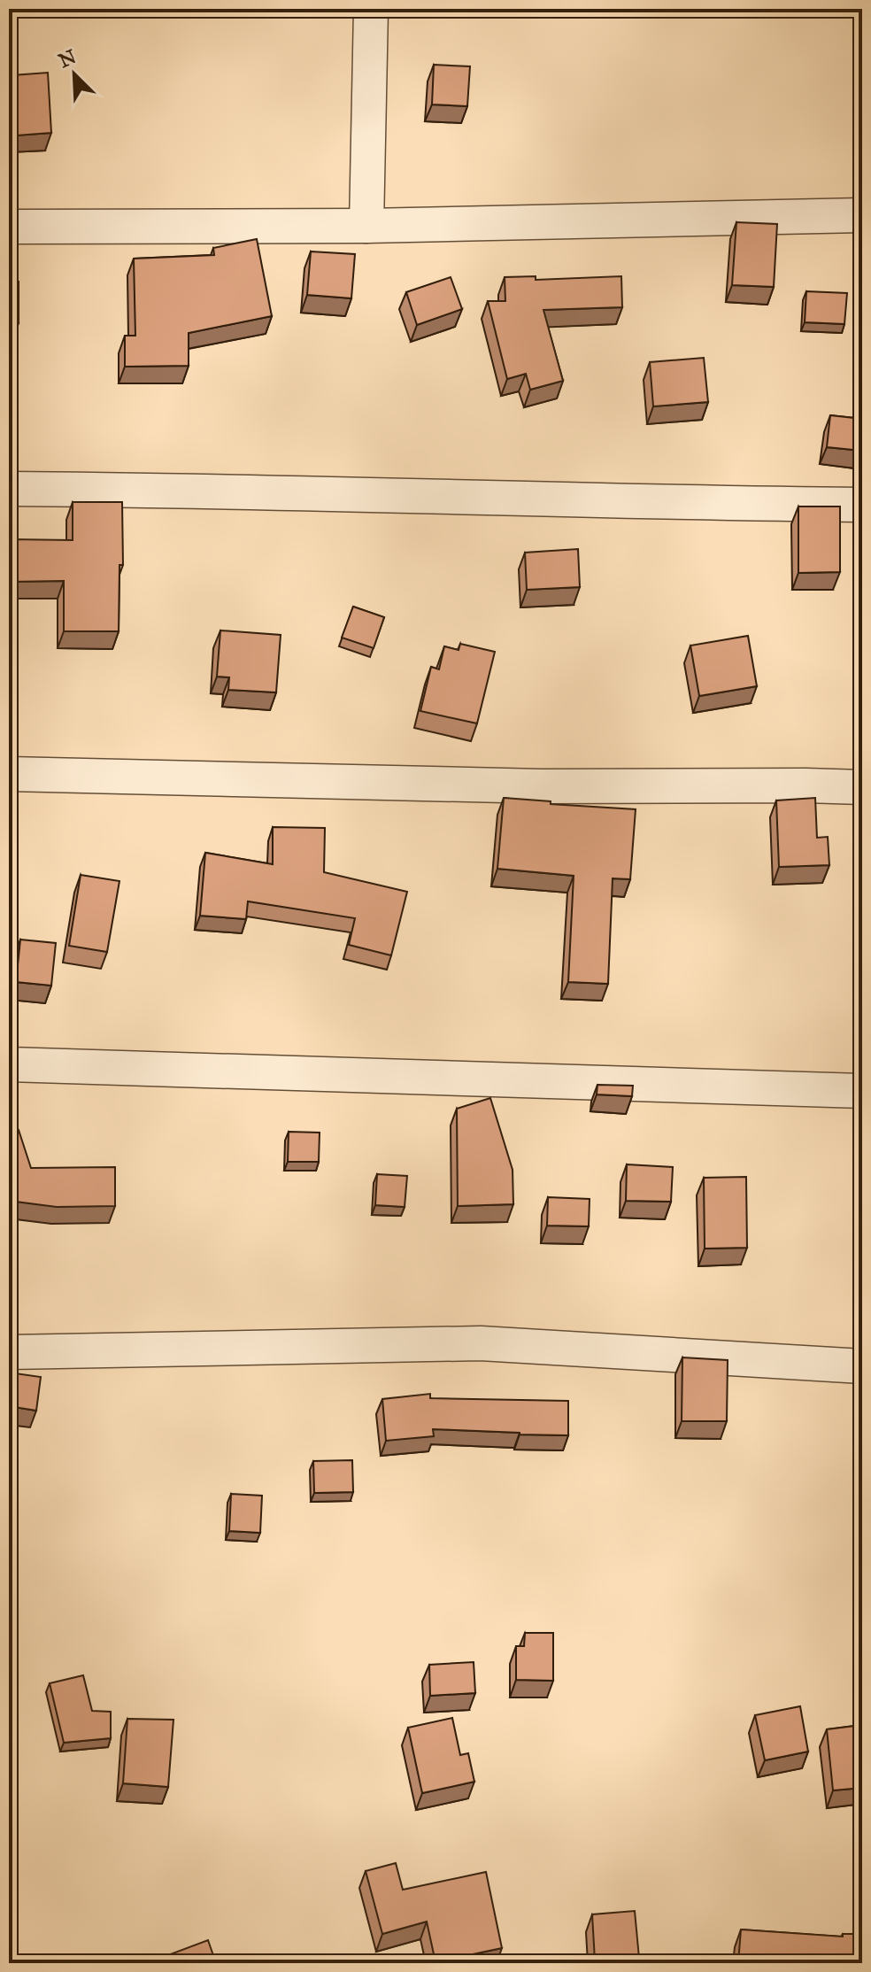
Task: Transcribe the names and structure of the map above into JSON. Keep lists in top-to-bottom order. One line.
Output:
{"north":"top left"}
